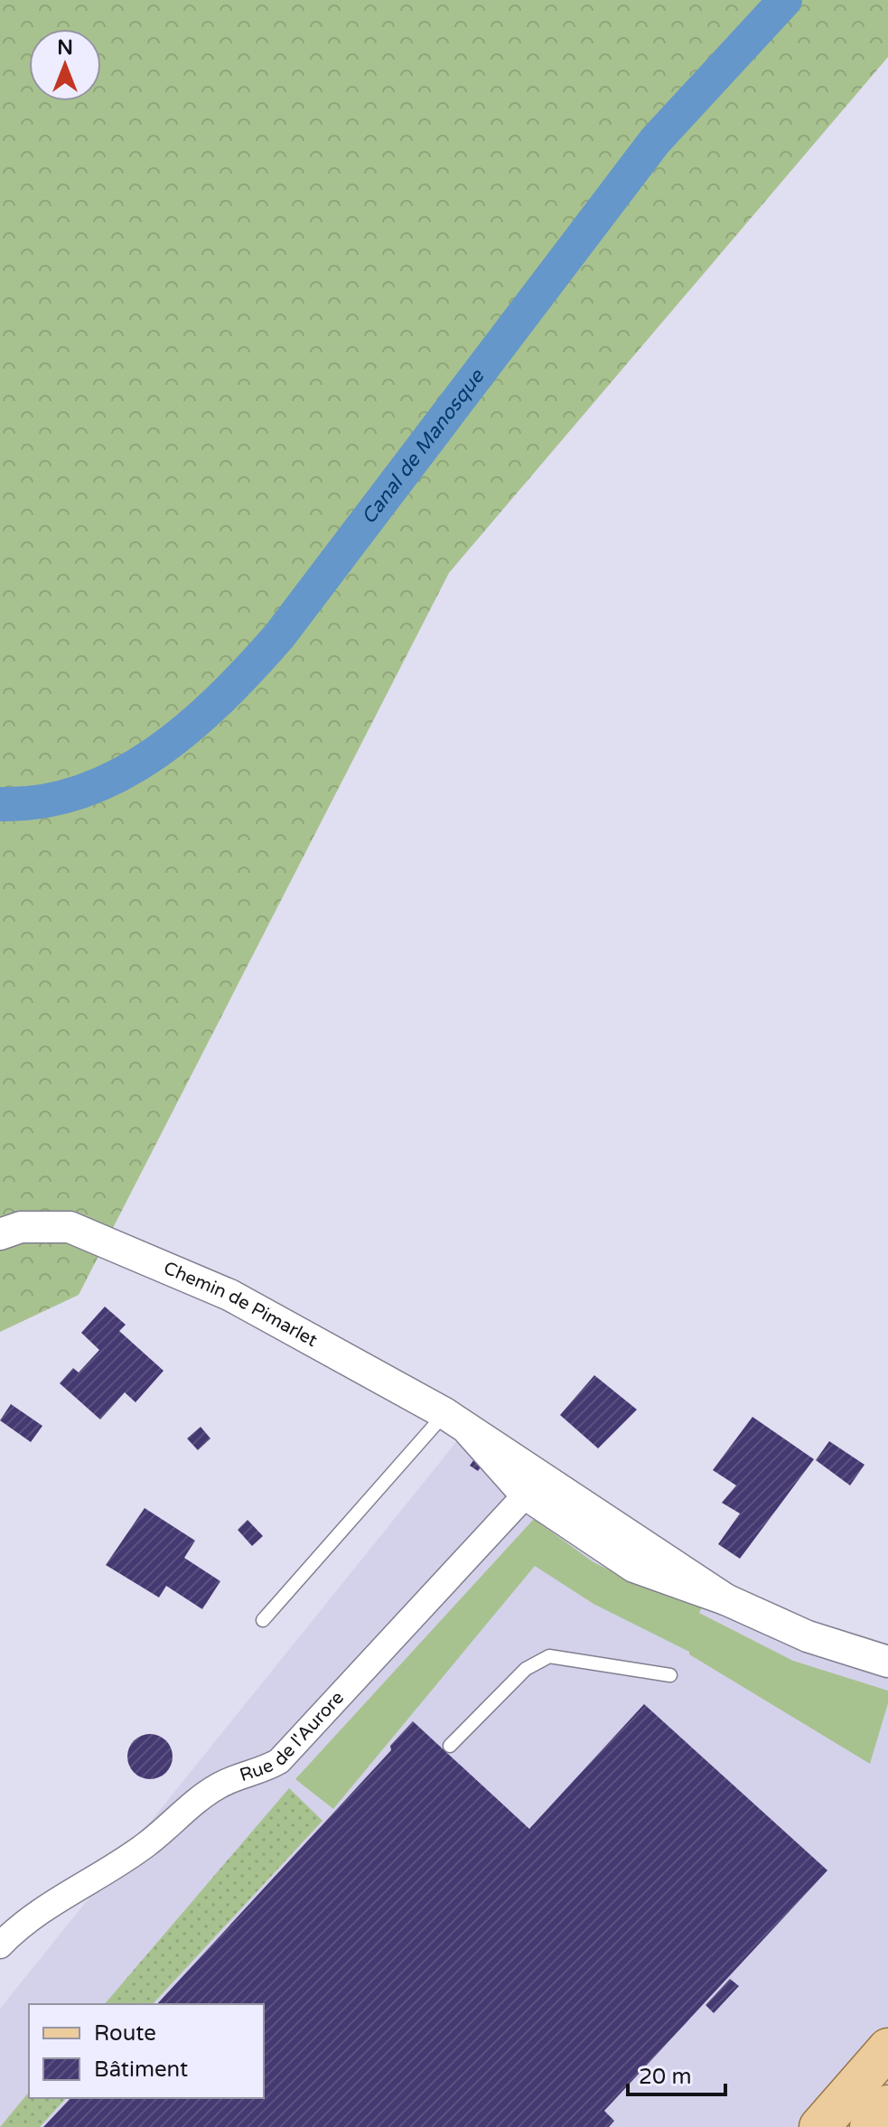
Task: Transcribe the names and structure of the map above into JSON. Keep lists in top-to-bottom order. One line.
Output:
{"streets":{"street":["Chemin de Pimarlet","Rue de l'Aurore"]},"crossings":[["Chemin de Pimarlet","Rue de l'Aurore"]],"water":["Canal de Manosque"],"legend":["Route","Bâtiment"],"scale_bar":"20 m","north":"top"}
